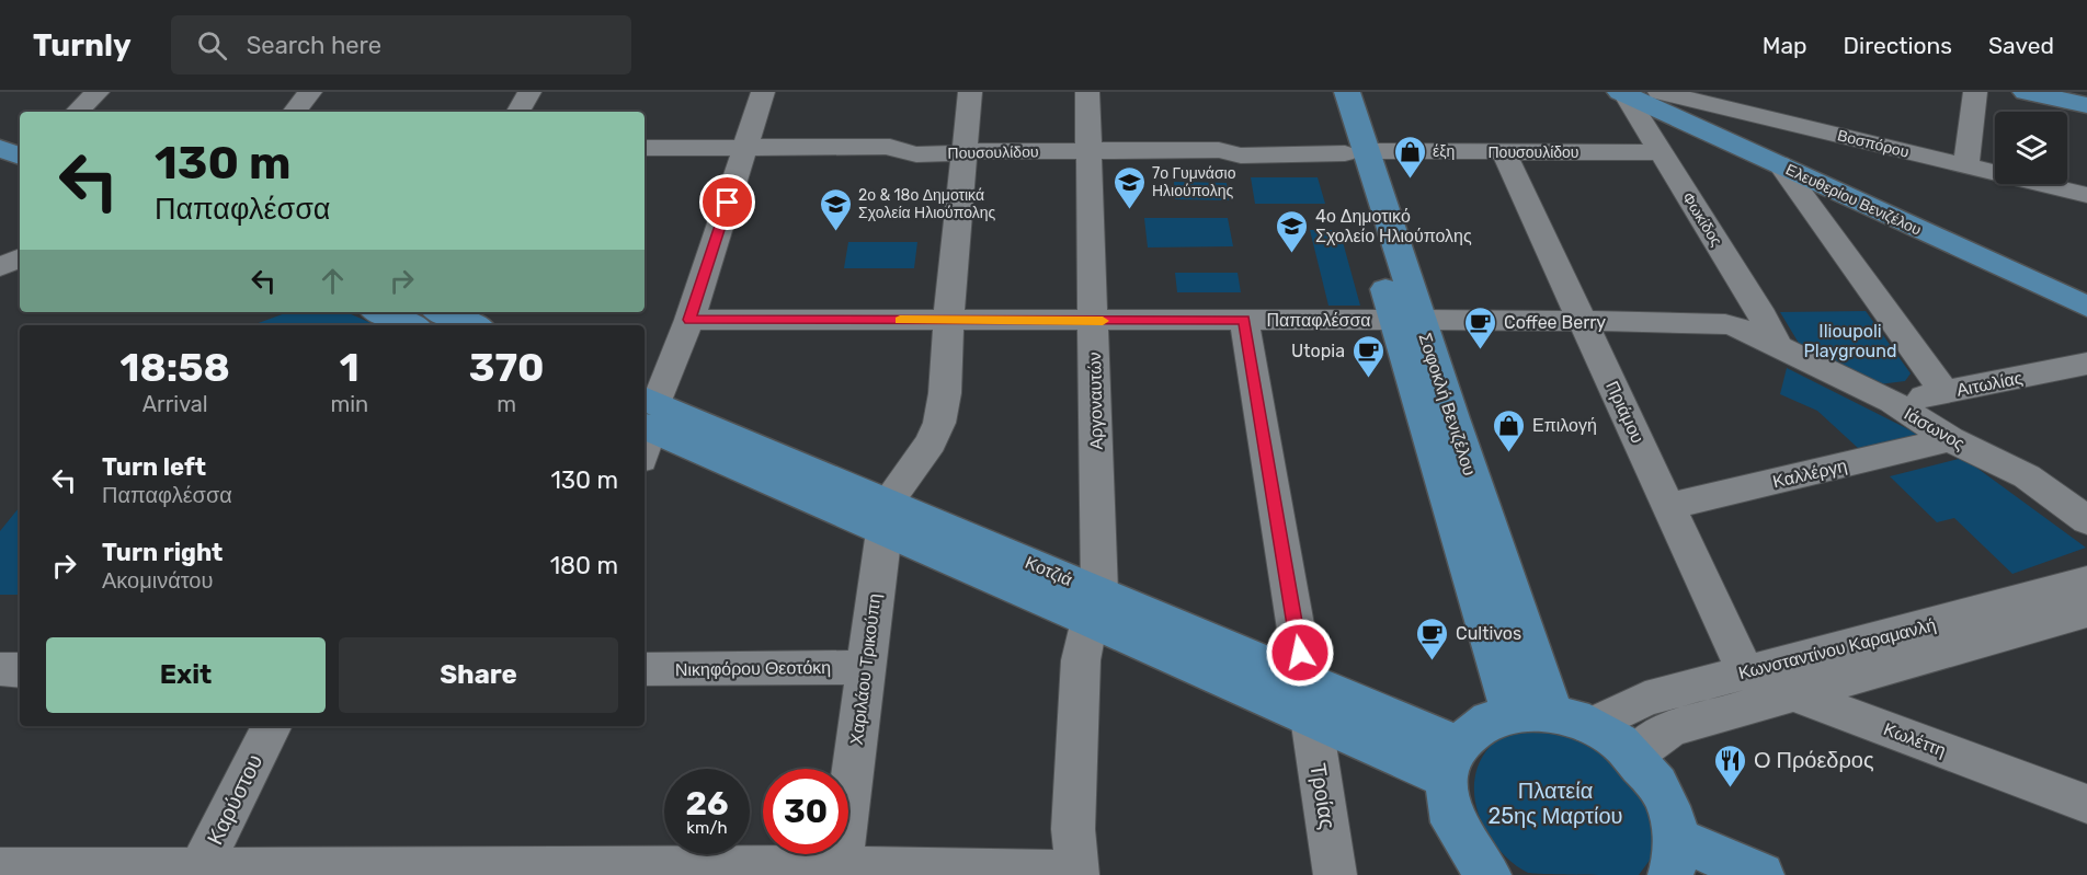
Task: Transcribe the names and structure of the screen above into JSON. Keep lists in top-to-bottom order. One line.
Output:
{"streets":{"main road":["Ελευθερίου Βενιζέλου","Σοφοκλή Βενιζέλου","Κοτζιά"],"street":["Βοσπόρου","Πουσουλίδου","Φωκίδος","Παπαφλέσσα","Αιτωλίας","Αργοναυτών","Πριάμου","Ιάσωνος","Καλλέργη","Κωνσταντίνου Καραμανλή","Νικηφόρου Θεοτόκη","Χαριλάου Τρικούπη","Κωλέττη","Τροίας","Καρύστου"]},"crossings":[["Πουσουλίδου","Φωκίδος"],["Πουσουλίδου","Αργοναυτών"],["Πουσουλίδου","Σοφοκλή Βενιζέλου"],["Πουσουλίδου","Πριάμου"],["Ελευθερίου Βενιζέλου","Φωκίδος"],["Φωκίδος","Παπαφλέσσα"],["Φωκίδος","Ιάσωνος"],["Παπαφλέσσα","Αργοναυτών"],["Παπαφλέσσα","Σοφοκλή Βενιζέλου"],["Παπαφλέσσα","Πριάμου"],["Παπαφλέσσα","Ιάσωνος"],["Παπαφλέσσα","Τροίας"],["Αιτωλίας","Ιάσωνος"],["Αργοναυτών","Κοτζιά"],["Σοφοκλή Βενιζέλου","Κωνσταντίνου Καραμανλή"],["Πριάμου","Καλλέργη"],["Πριάμου","Κωνσταντίνου Καραμανλή"],["Πριάμου","Κωλέττη"],["Ιάσωνος","Καλλέργη"],["Κοτζιά","Χαριλάου Τρικούπη"],["Κοτζιά","Τροίας"],["Κωνσταντίνου Καραμανλή","Κωλέττη"],["Νικηφόρου Θεοτόκη","Χαριλάου Τρικούπη"]],"parks":["Ilioupoli Playground","Πλατεία 25ης Μαρτίου"],"places":{"shop":["έξη","Επιλογή"],"school or university":["7ο Γυμνάσιο Ηλιούπολης","2ο & 18ο Δημοτικά Σχολεία Ηλιούπολης","4ο Δημοτικό Σχολείο Ηλιούπολης"],"cafe":["Coffee Berry","Utopia","Cultivos"],"restaurant":["Ο Πρόεδρος"]},"page":{"header":"Turnly","search":"Search here","nav":["Map","Directions","Saved"],"turn":["130 m","Παπαφλέσσα"],"eta":["18:58","Arrival","1","min","370","m"],"list":[{"name":"Turn left","note":"Παπαφλέσσα","value":"130 m"},{"name":"Turn right","note":"Ακομινάτου","value":"180 m"}],"buttons":["Exit","Share"],"speed":"26 km/h","limit":"30"}}
